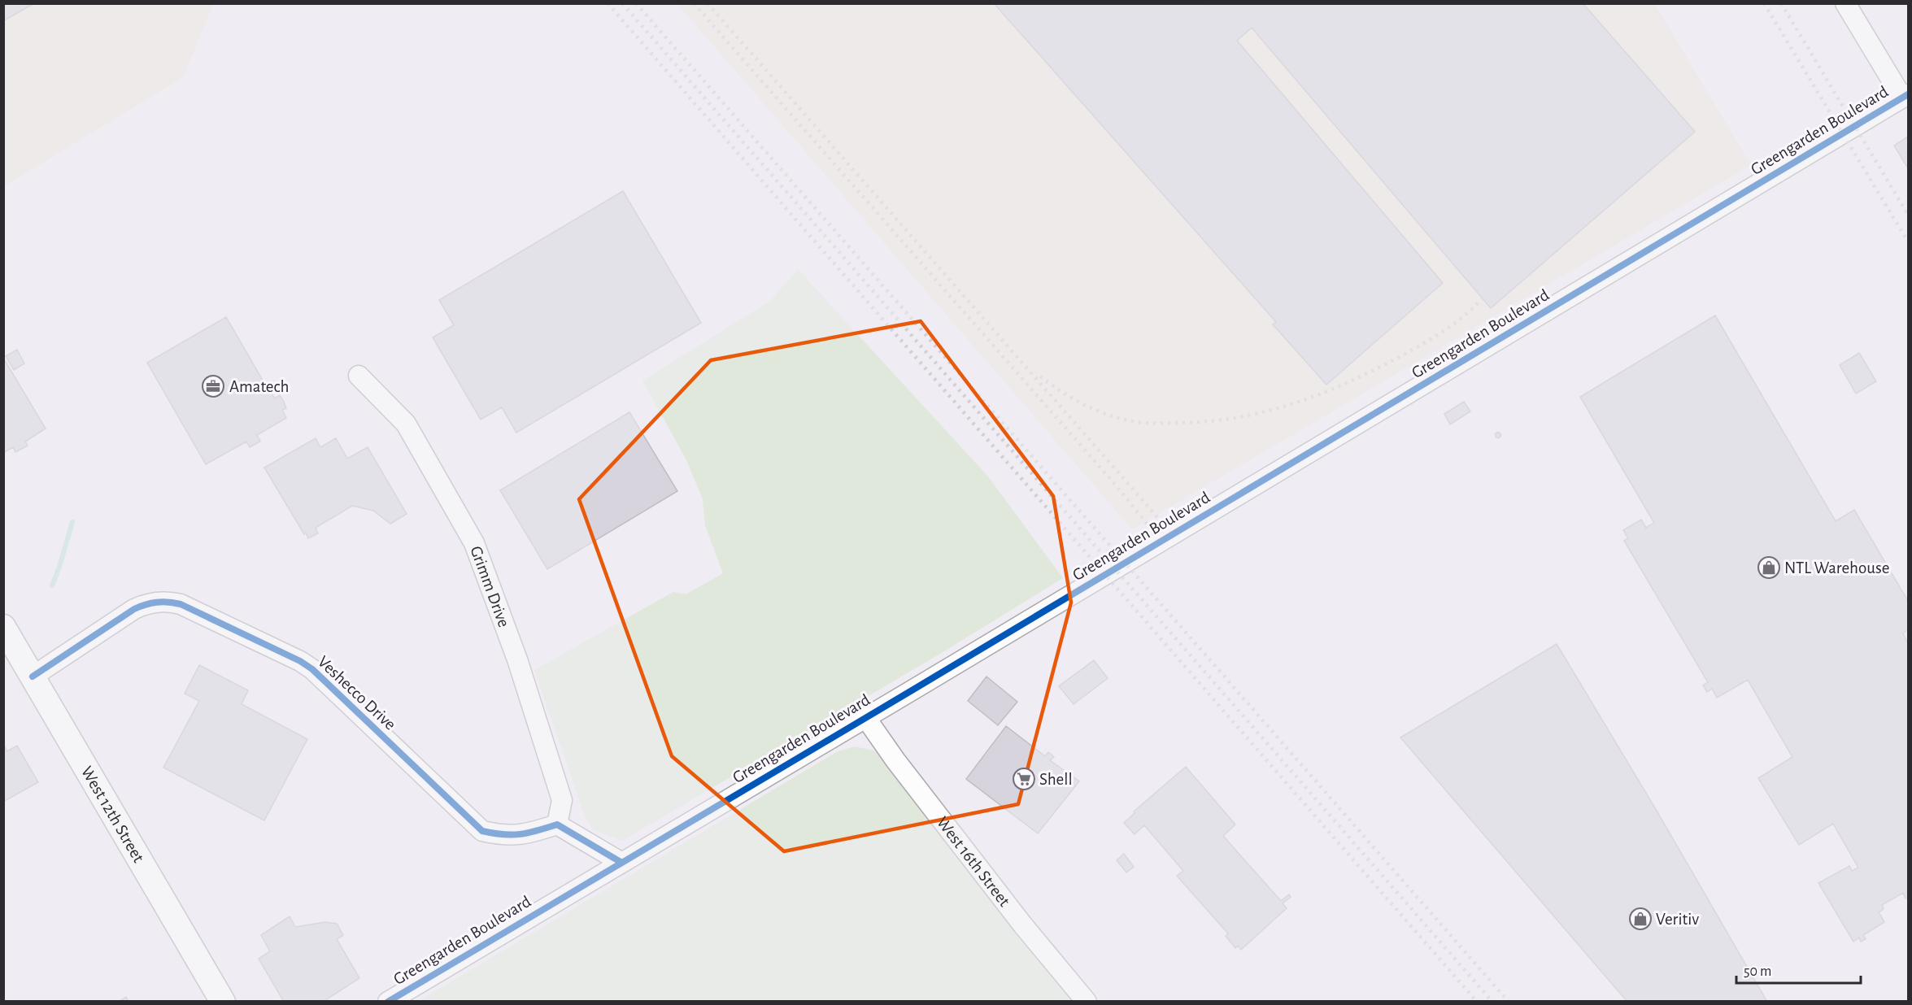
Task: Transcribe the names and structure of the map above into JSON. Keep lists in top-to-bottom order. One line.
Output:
{"streets":{"main road":["West 12th Street"],"street":["Greengarden Boulevard","Grimm Drive","Veshecco Drive","West 16th Street"]},"crossings":[["Greengarden Boulevard","West 16th Street"],["Grimm Drive","Veshecco Drive"],["Veshecco Drive","West 12th Street"]],"places":{"office":["Amatech"],"shop":["NTL Warehouse","Veritiv"],"supermarket":["Shell"]},"scale_bar":"50 m"}
